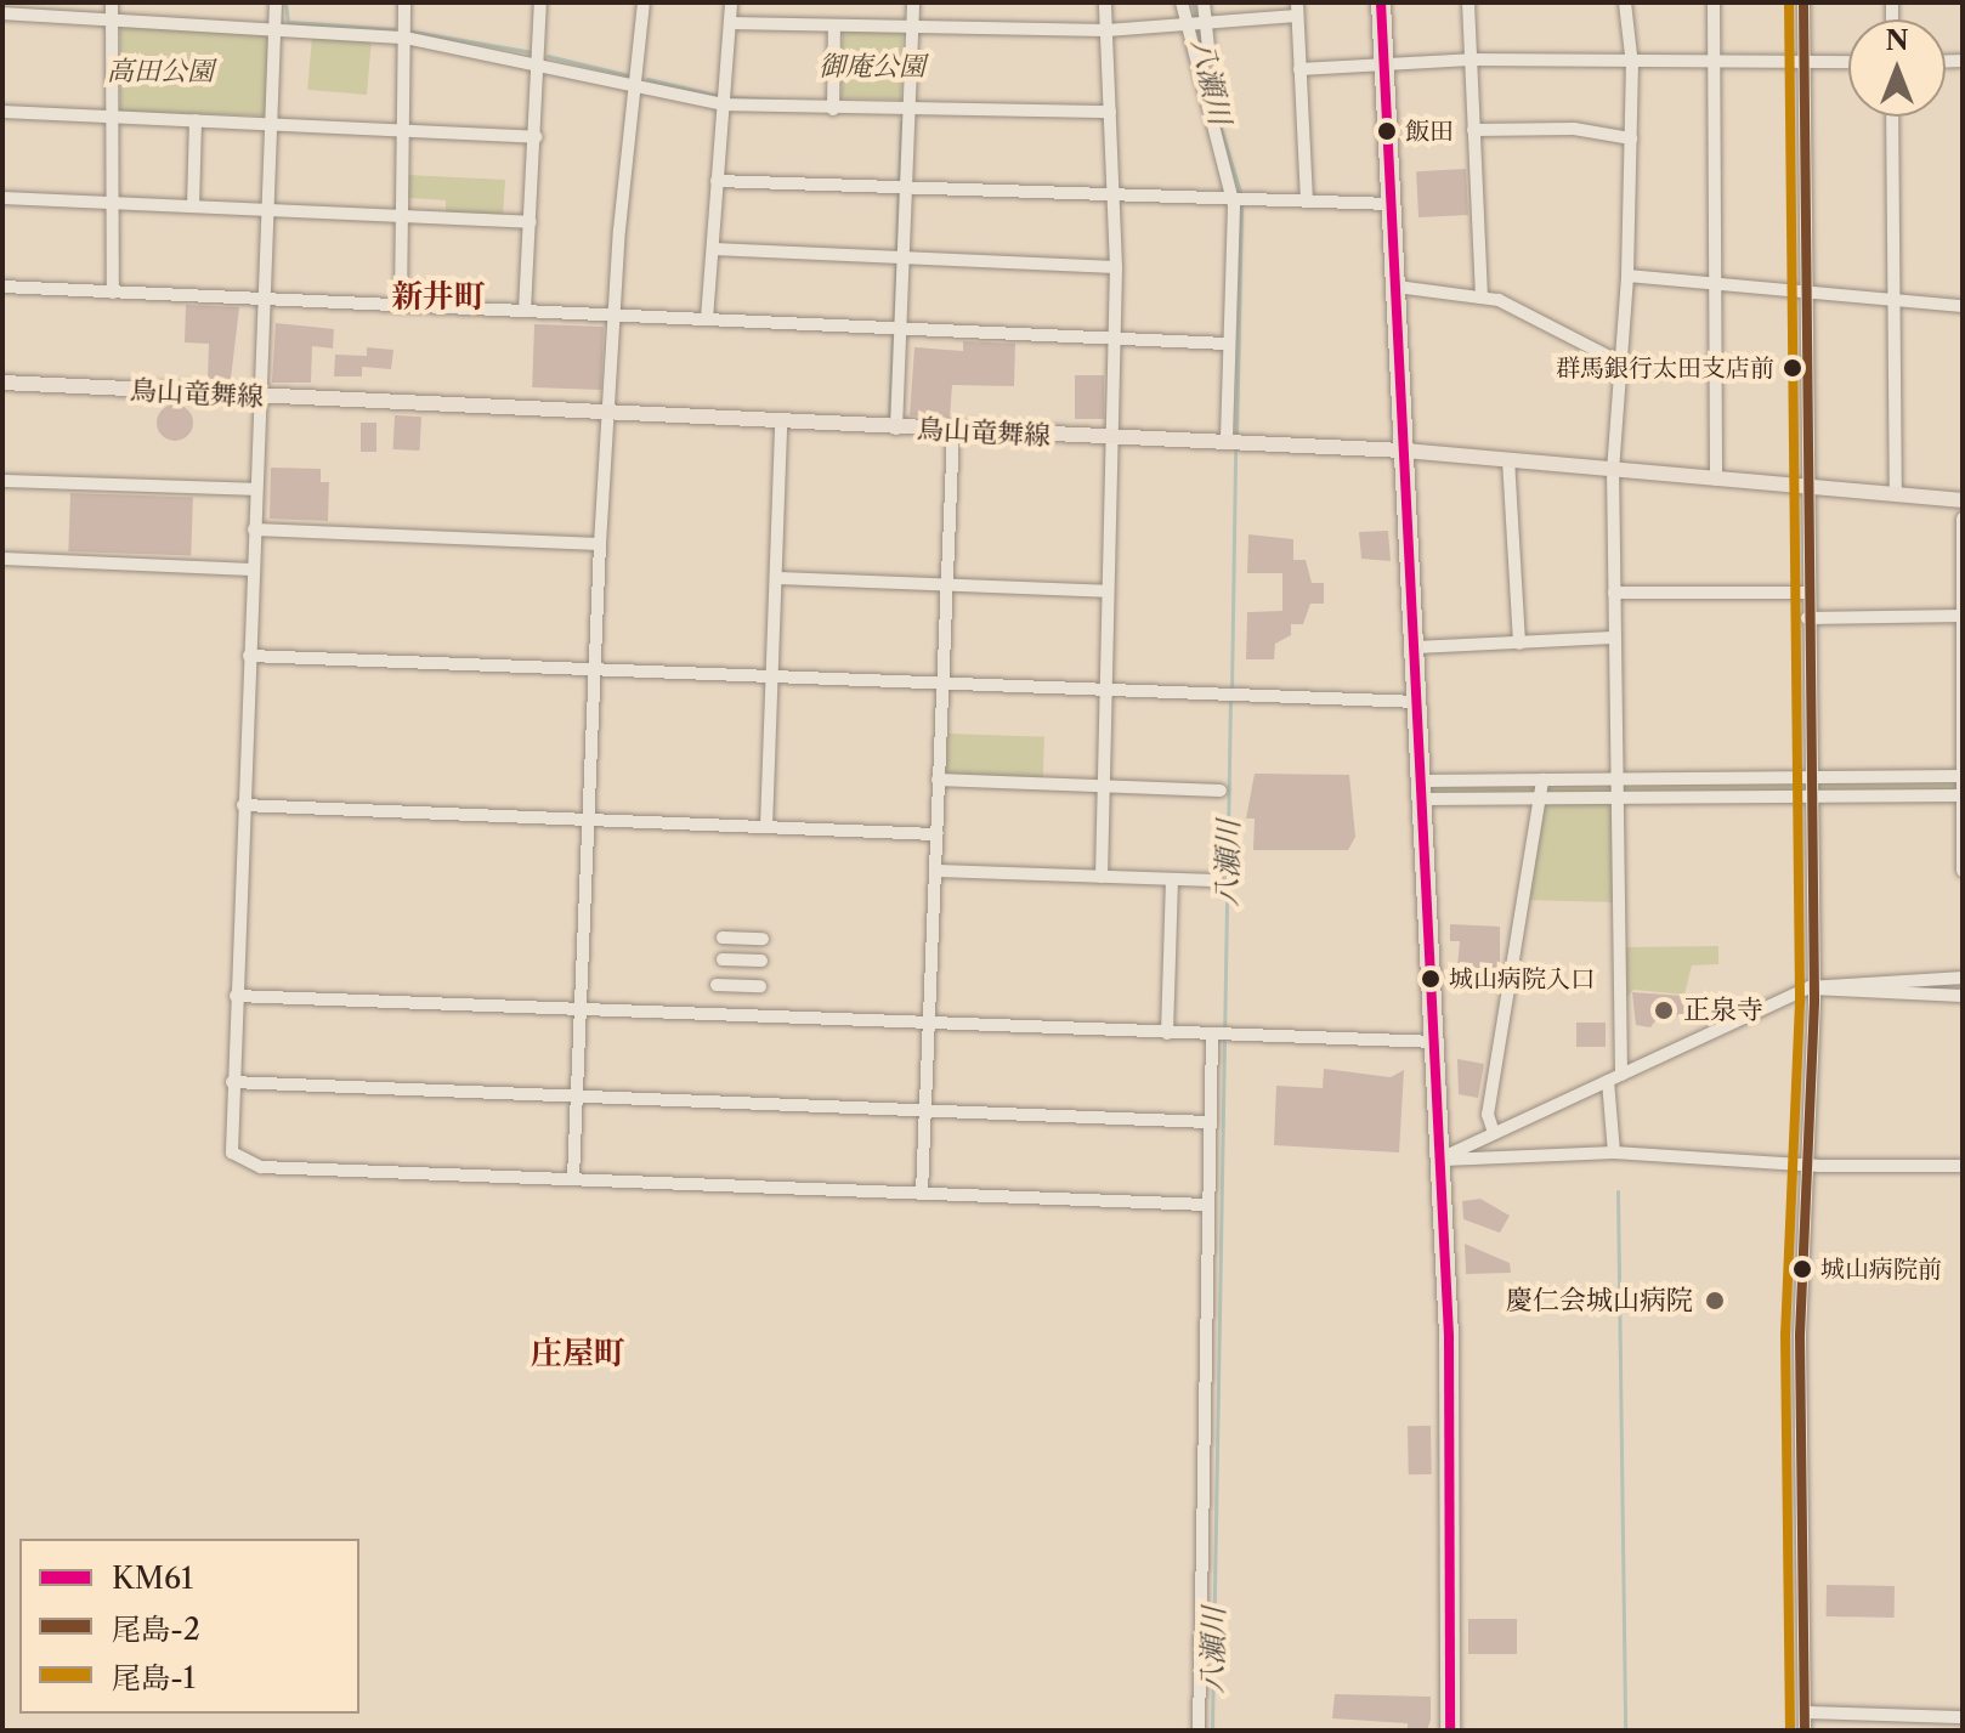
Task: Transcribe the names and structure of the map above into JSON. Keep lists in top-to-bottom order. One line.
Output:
{"streets":{"main road":["鳥山竜舞線"]},"districts":["新井町","庄屋町"],"water":["八瀬川"],"parks":["御庵公園","高田公園"],"places":["飯田","群馬銀行太田支店前","城山病院入口","正泉寺","城山病院前","慶仁会城山病院"],"lines":["transit line KM61","transit line 尾島-2","transit line 尾島-1"],"legend":["KM61","尾島-2","尾島-1"],"north":"top"}
